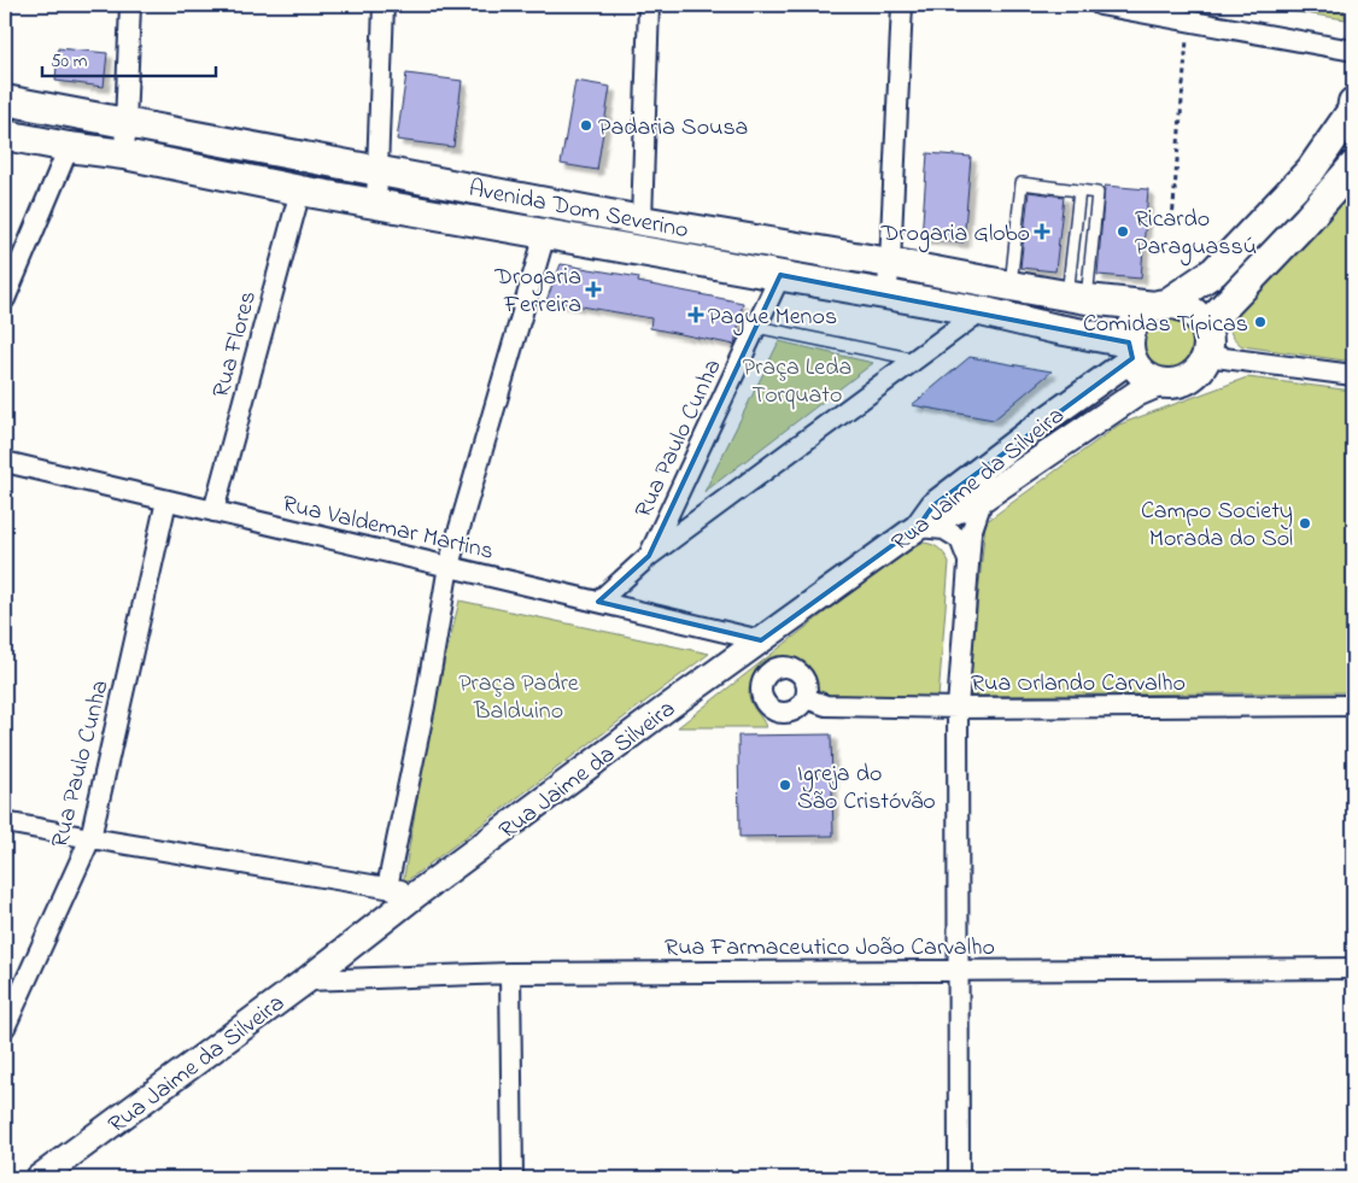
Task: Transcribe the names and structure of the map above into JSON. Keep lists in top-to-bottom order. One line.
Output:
{"streets":{"main road":["Avenida Dom Severino"],"street":["Rua Flores","Rua Paulo Cunha","Rua Jaime da Silveira","Rua Valdemar Martins","Rua Orlando Carvalho","Rua Farmaceutico João Carvalho"]},"crossings":[["Avenida Dom Severino","Rua Flores"],["Avenida Dom Severino","Rua Paulo Cunha"],["Avenida Dom Severino","Rua Jaime da Silveira"],["Rua Flores","Rua Valdemar Martins"],["Rua Paulo Cunha","Rua Valdemar Martins"],["Rua Jaime da Silveira","Rua Valdemar Martins"],["Rua Jaime da Silveira","Rua Farmaceutico João Carvalho"]],"parks":["Praça Leda Torquato","Praça Padre Balduino"],"places":{"other":["Padaria Sousa","Ricardo Paraguassú","Comidas Típicas","Campo Society Morada do Sol","Igreja do São Cristóvão"],"health":["Drogaria Globo","Drogaria Ferreira","Pague Menos"]},"scale_bar":"50 m"}
